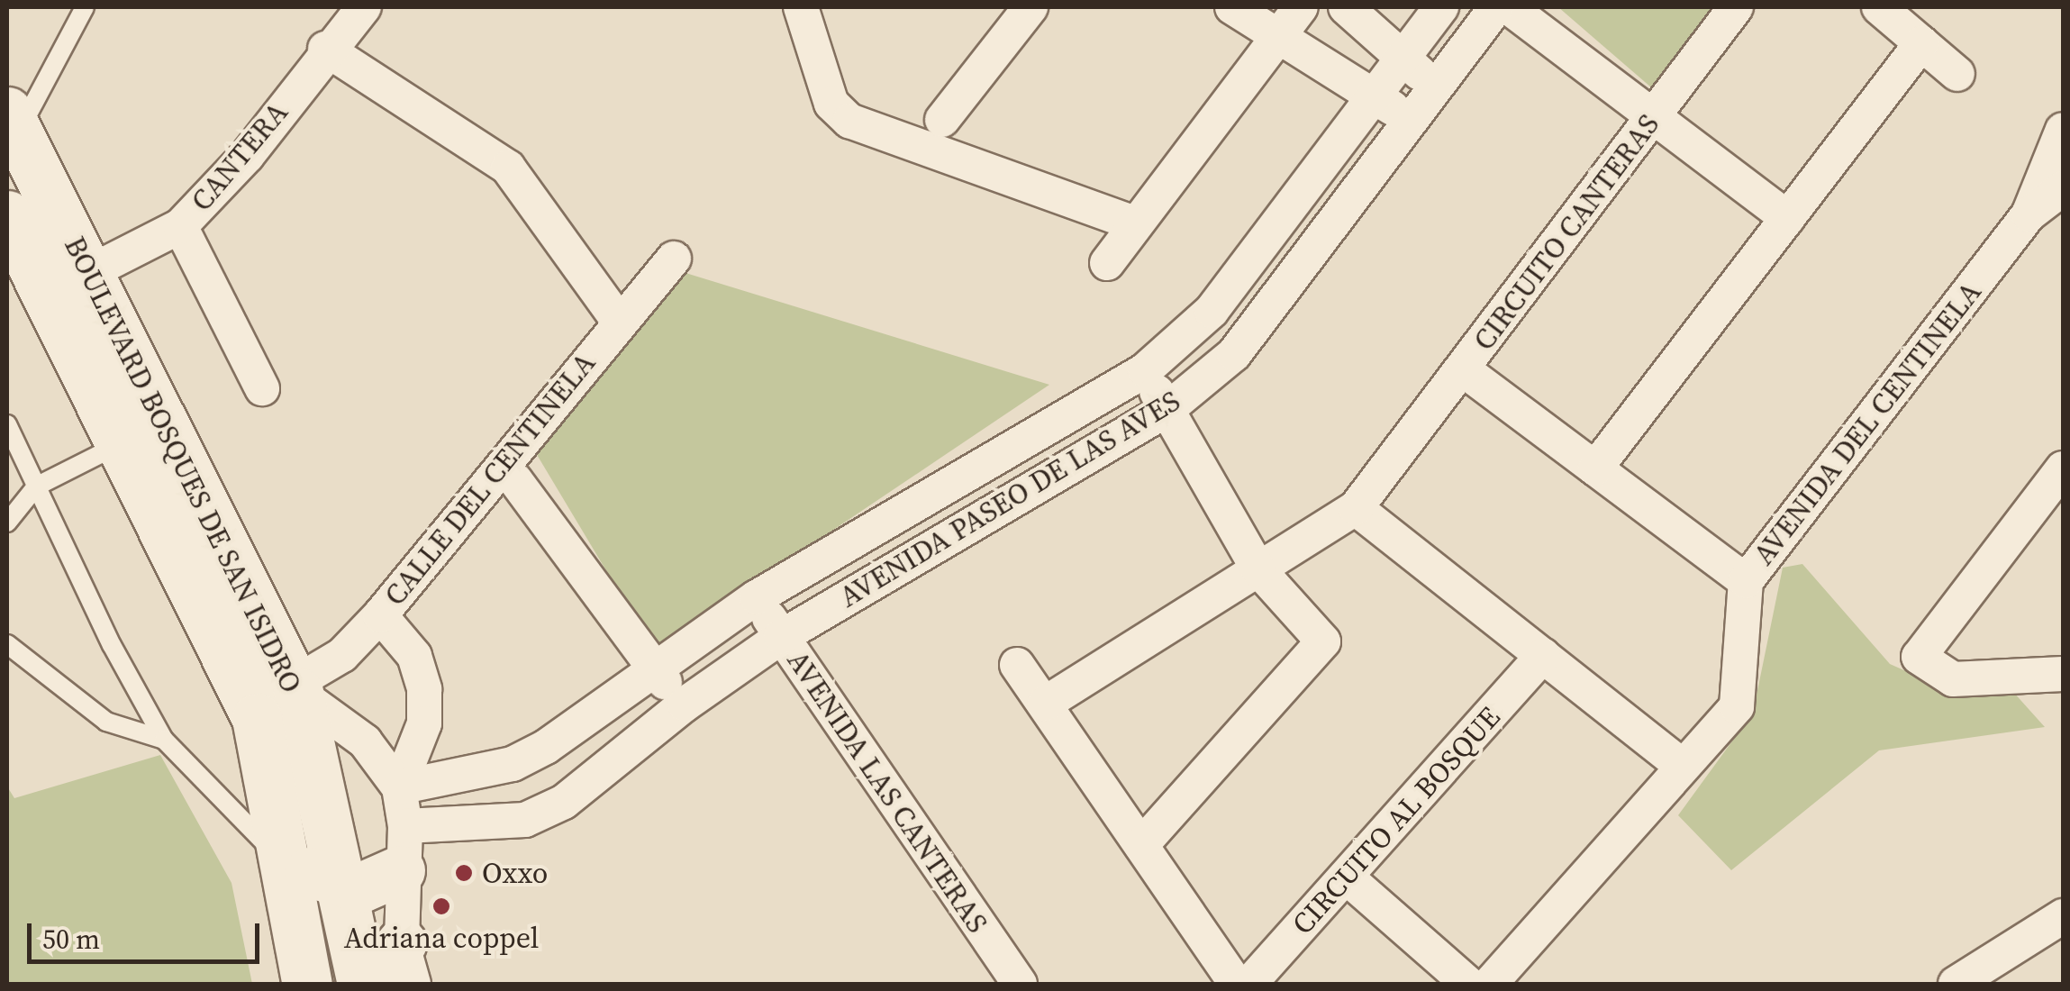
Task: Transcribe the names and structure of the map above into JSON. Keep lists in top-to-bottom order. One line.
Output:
{"streets":{"main road":["BOULEVARD BOSQUES DE SAN ISIDRO"],"street":["CANTERA","CIRCUITO CANTERAS","AVENIDA DEL CENTINELA","CALLE DEL CENTINELA","AVENIDA PASEO DE LAS AVES","AVENIDA LAS CANTERAS","CIRCUITO AL BOSQUE"]},"crossings":[["CANTERA","BOULEVARD BOSQUES DE SAN ISIDRO"],["CIRCUITO CANTERAS","AVENIDA DEL CENTINELA"],["BOULEVARD BOSQUES DE SAN ISIDRO","CALLE DEL CENTINELA"],["AVENIDA PASEO DE LAS AVES","AVENIDA LAS CANTERAS"]],"places":["Oxxo","Adriana coppel"],"scale_bar":"50 m"}
